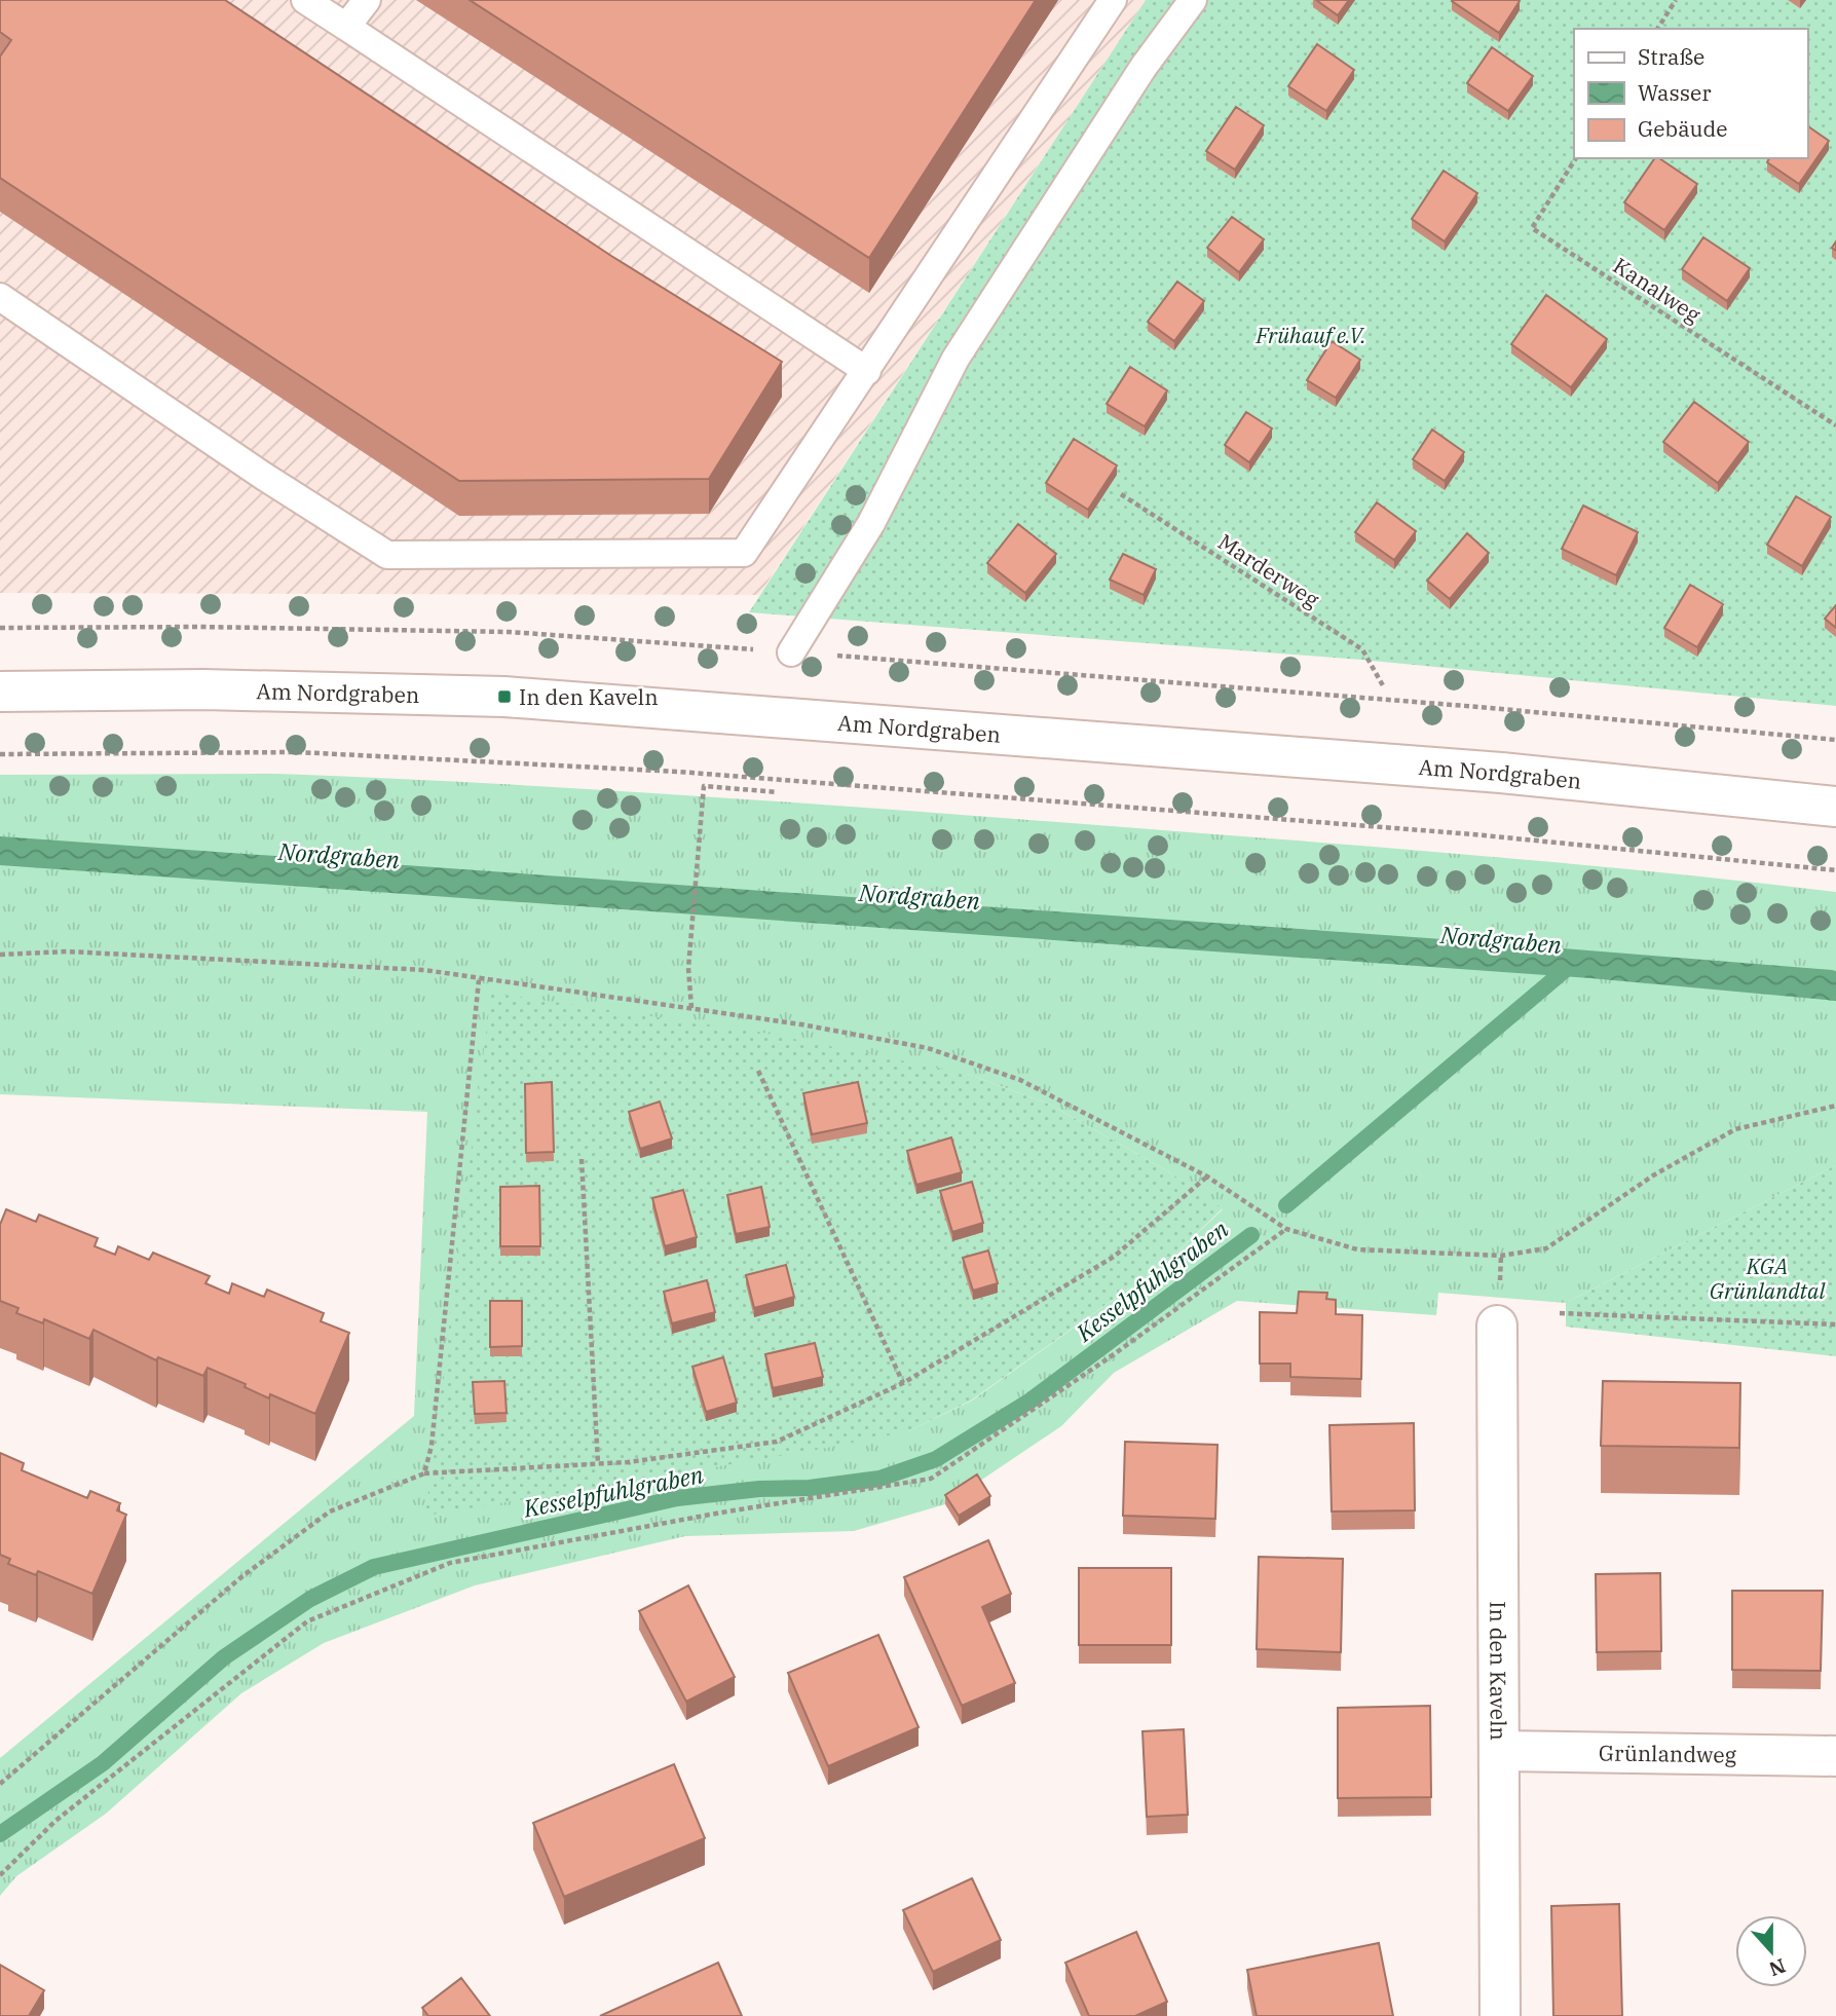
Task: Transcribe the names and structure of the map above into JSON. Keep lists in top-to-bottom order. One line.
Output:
{"streets":{"street":["Am Nordgraben","In den Kaveln","Grünlandweg"],"path":["Kanalweg","Marderweg"]},"crossings":[["In den Kaveln","Grünlandweg"]],"water":["Nordgraben","Kesselpfuhlgraben"],"parks":["Frühauf e.V.","KGA Grünlandtal"],"places":{"transit":["In den Kaveln"]},"legend":["Straße","Wasser","Gebäude"],"north":"bottom"}
